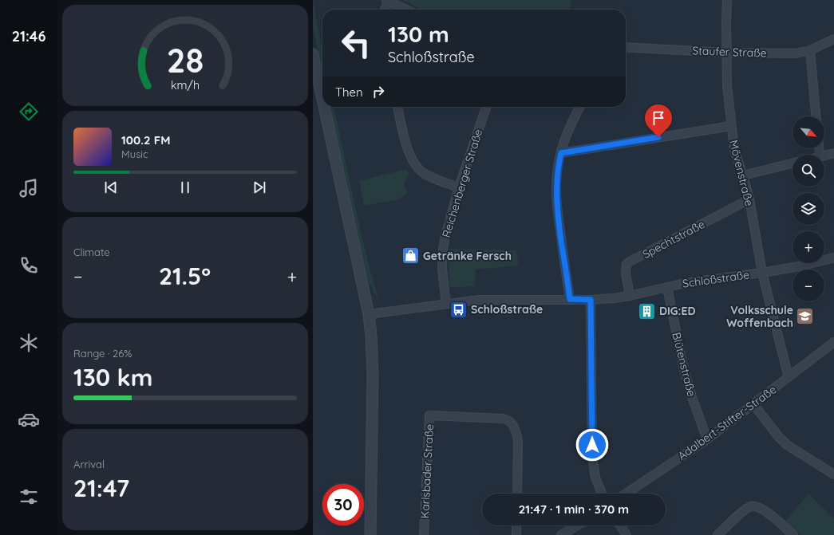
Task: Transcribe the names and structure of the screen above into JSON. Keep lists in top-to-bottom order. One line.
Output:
{"streets":{"street":["Staufer Straße","Mövenstraße","Reichenberger Straße","Spechtstraße","Schloßstraße","Blütenstraße","Adalbert-Stifter-Straße","Karlsbader Straße"]},"crossings":[["Staufer Straße","Mövenstraße"],["Mövenstraße","Spechtstraße"],["Mövenstraße","Schloßstraße"],["Mövenstraße","Adalbert-Stifter-Straße"],["Reichenberger Straße","Schloßstraße"],["Spechtstraße","Schloßstraße"],["Schloßstraße","Blütenstraße"],["Blütenstraße","Adalbert-Stifter-Straße"]],"places":{"shop":["Getränke Fersch"],"bus stop":["Schloßstraße"],"building":["DIG:ED"],"school or university":["Volksschule Woffenbach"]},"north":"bottom right","page":{"tabs":"21:46","turn":["130 m","Schloßstraße"],"then":"Then","map_buttons":["+","−"],"song":["100.2 FM","Music"],"tile":["Climate",["Range · 26%","130 km"],["Arrival","21:47"]],"heat":["−","21.5°","+"],"limit":"30","trip":"21:47 · 1 min · 370 m","gauge":["28","km/h"]}}
